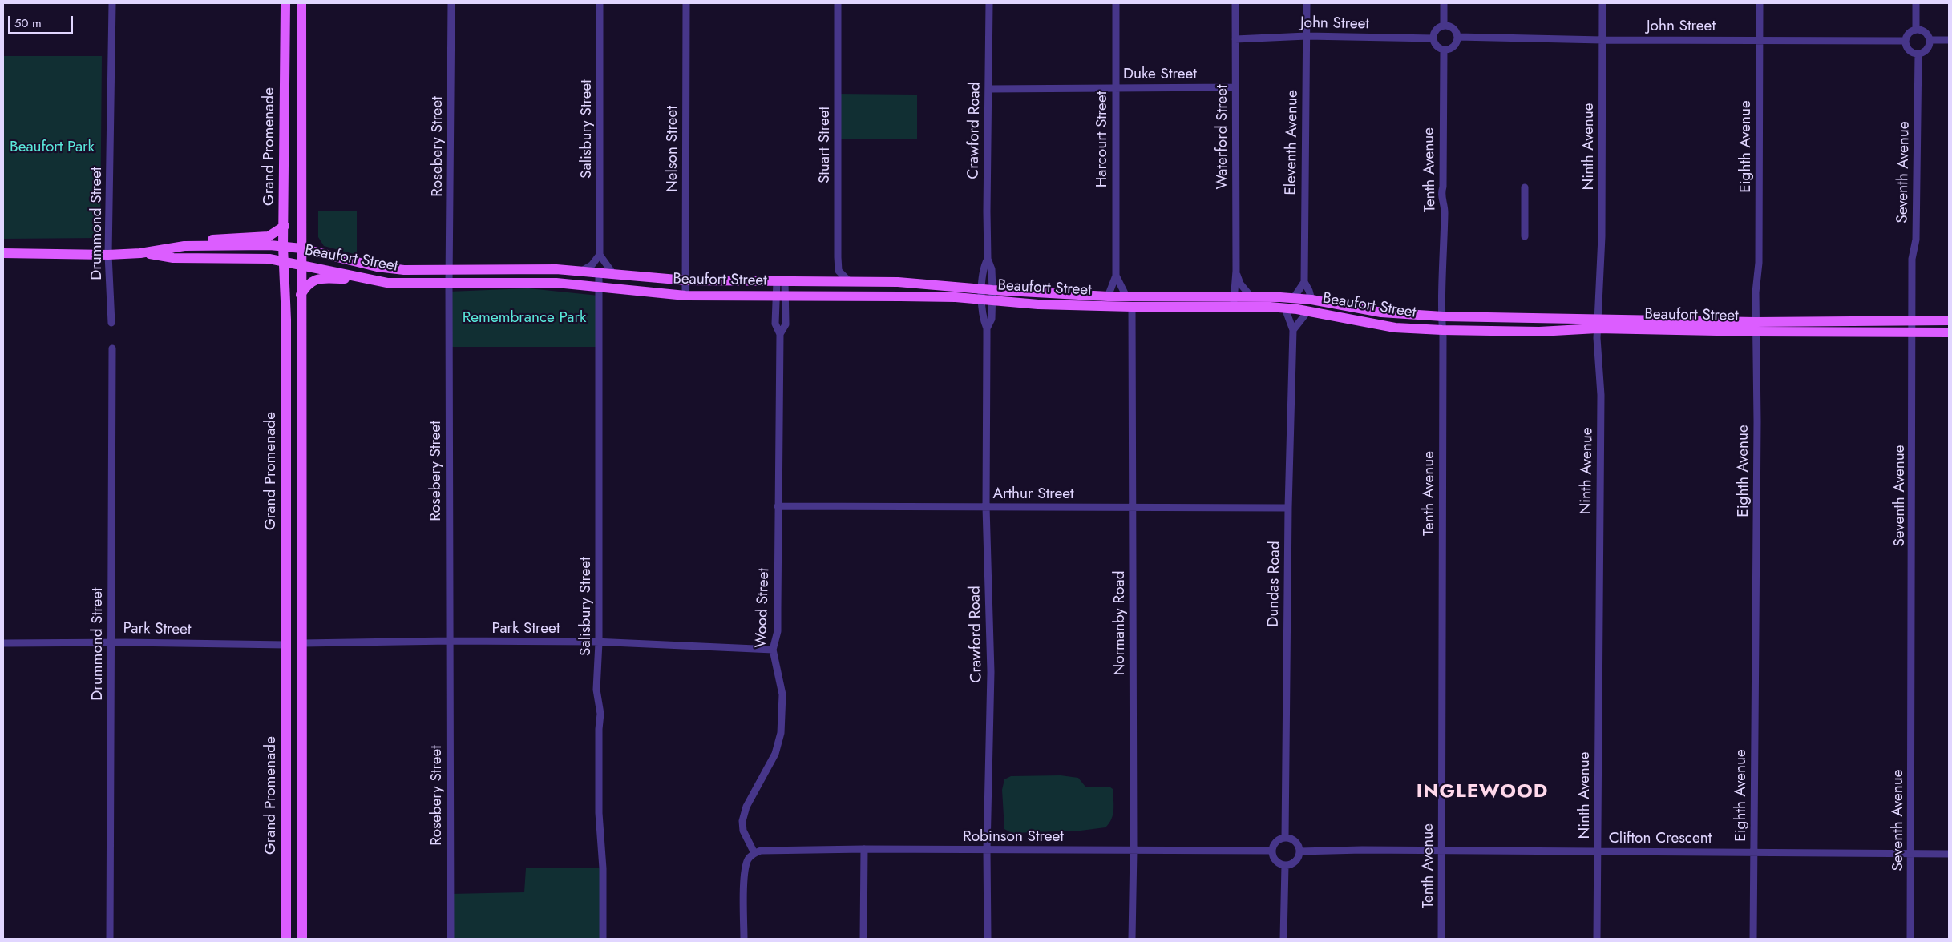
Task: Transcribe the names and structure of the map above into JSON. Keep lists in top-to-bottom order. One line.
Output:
{"streets":{"main road":["Grand Promenade","Beaufort Street"],"street":["John Street","Duke Street","Salisbury Street","Crawford Road","Waterford Street","Harcourt Street","Eleventh Avenue","Stuart Street","Rosebery Street","Ninth Avenue","Eighth Avenue","Nelson Street","Tenth Avenue","Seventh Avenue","Drummond Street","Arthur Street","Dundas Road","Wood Street","Normanby Road","Park Street","Robinson Street","Clifton Crescent"]},"crossings":[["John Street","Waterford Street"],["John Street","Eleventh Avenue"],["John Street","Ninth Avenue"],["John Street","Eighth Avenue"],["John Street","Tenth Avenue"],["John Street","Seventh Avenue"],["Duke Street","Crawford Road"],["Duke Street","Waterford Street"],["Duke Street","Harcourt Street"],["Salisbury Street","Beaufort Street"],["Salisbury Street","Park Street"],["Crawford Road","Beaufort Street"],["Crawford Road","Arthur Street"],["Crawford Road","Robinson Street"],["Waterford Street","Beaufort Street"],["Harcourt Street","Beaufort Street"],["Eleventh Avenue","Beaufort Street"],["Stuart Street","Beaufort Street"],["Grand Promenade","Beaufort Street"],["Grand Promenade","Park Street"],["Rosebery Street","Beaufort Street"],["Rosebery Street","Park Street"],["Ninth Avenue","Beaufort Street"],["Ninth Avenue","Clifton Crescent"],["Eighth Avenue","Beaufort Street"],["Eighth Avenue","Clifton Crescent"],["Nelson Street","Beaufort Street"],["Tenth Avenue","Beaufort Street"],["Tenth Avenue","Clifton Crescent"],["Seventh Avenue","Beaufort Street"],["Seventh Avenue","Clifton Crescent"],["Drummond Street","Beaufort Street"],["Drummond Street","Park Street"],["Beaufort Street","Dundas Road"],["Beaufort Street","Wood Street"],["Beaufort Street","Normanby Road"],["Arthur Street","Dundas Road"],["Arthur Street","Wood Street"],["Arthur Street","Normanby Road"],["Dundas Road","Robinson Street"],["Dundas Road","Clifton Crescent"],["Wood Street","Park Street"],["Wood Street","Robinson Street"],["Normanby Road","Robinson Street"],["Robinson Street","Clifton Crescent"]],"districts":["INGLEWOOD"],"parks":["Beaufort Park","Remembrance Park"],"scale_bar":"50 m"}
